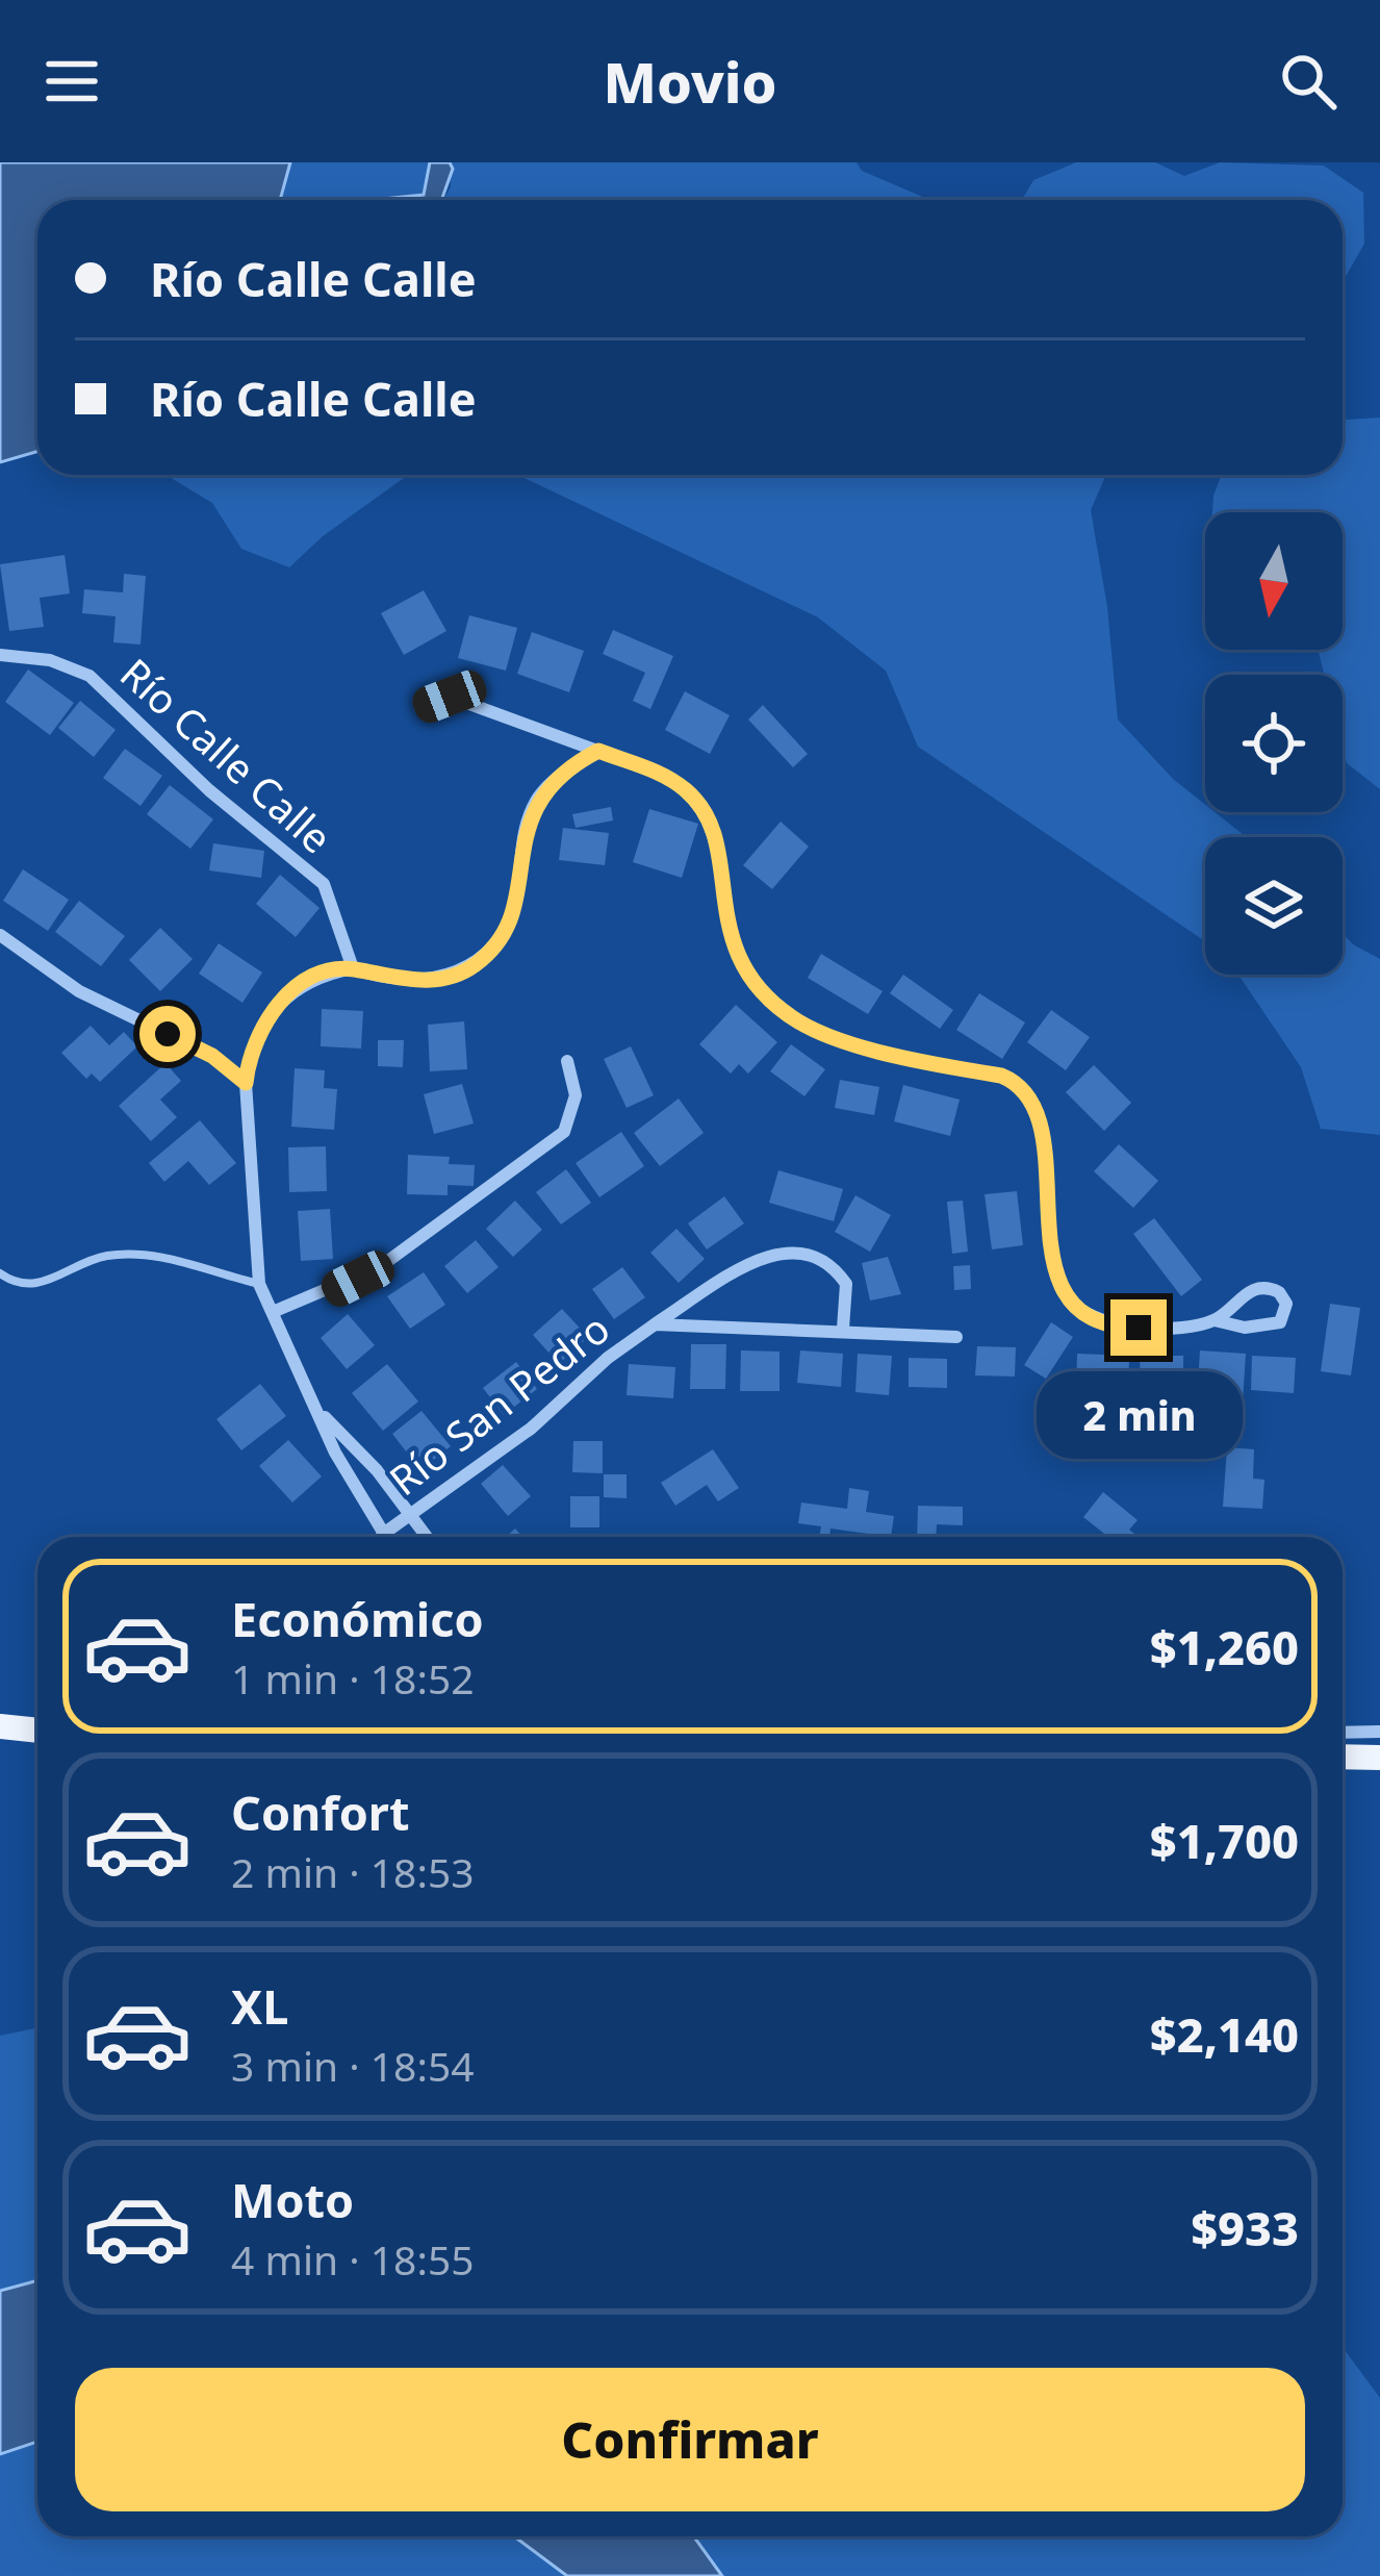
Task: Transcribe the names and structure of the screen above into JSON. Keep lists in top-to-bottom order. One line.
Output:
{"streets":{"street":["Río Calle Calle","Río San Pedro"]},"north":"bottom","page":{"header":"Movio","banner":["Río Calle Calle","Río Calle Calle"],"bubble":"2 min","list":[{"name":"Económico","note":"1 min · 18:52","value":"$1,260"},{"name":"Confort","note":"2 min · 18:53","value":"$1,700"},{"name":"XL","note":"3 min · 18:54","value":"$2,140"},{"name":"Moto","note":"4 min · 18:55","value":"$933"}],"buttons":"Confirmar"}}
